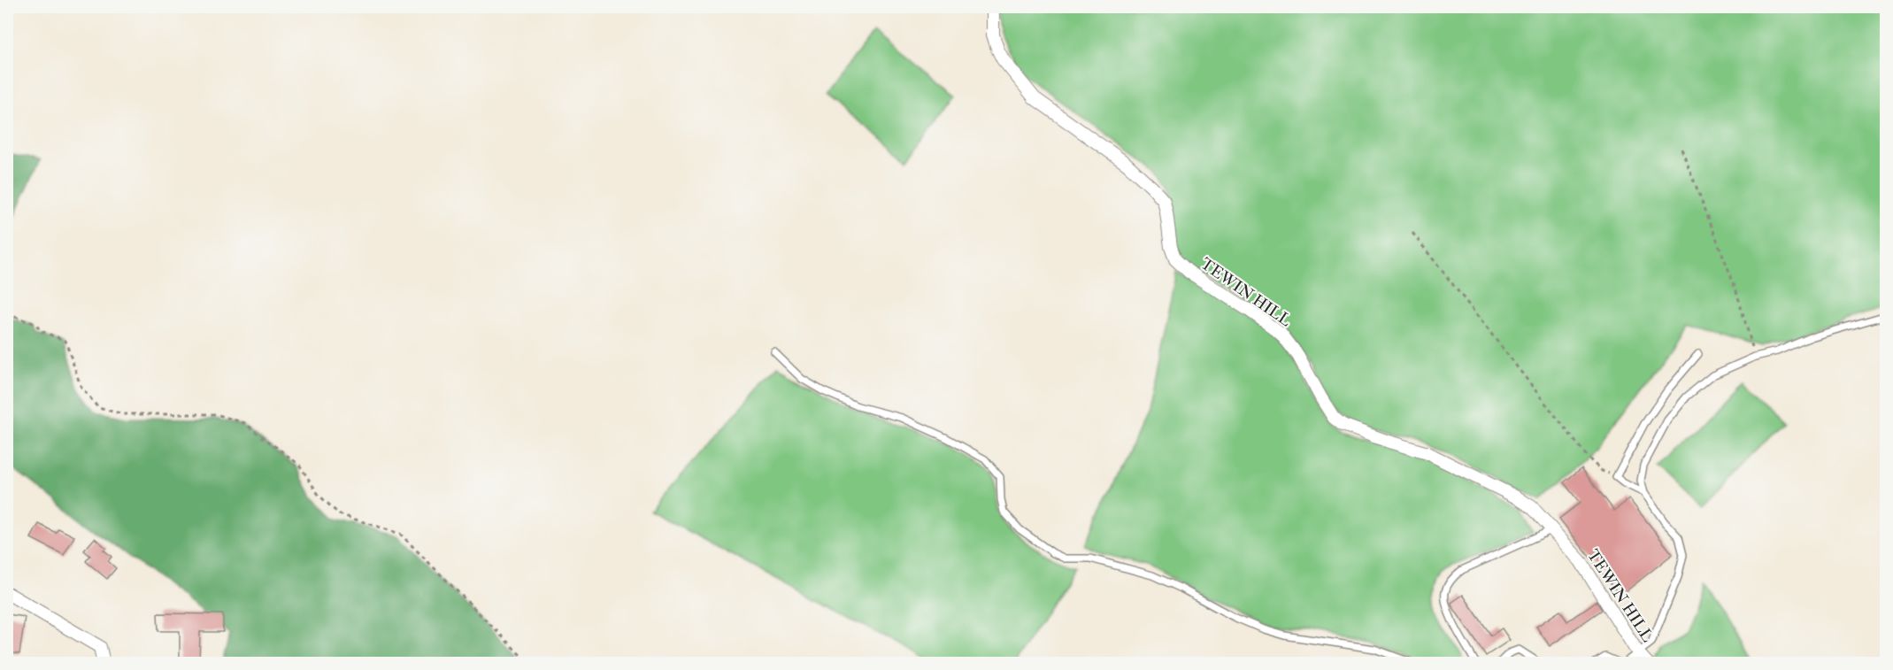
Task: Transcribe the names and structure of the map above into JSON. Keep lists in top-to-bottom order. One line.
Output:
{"streets":{"street":["TEWIN HILL"]}}
